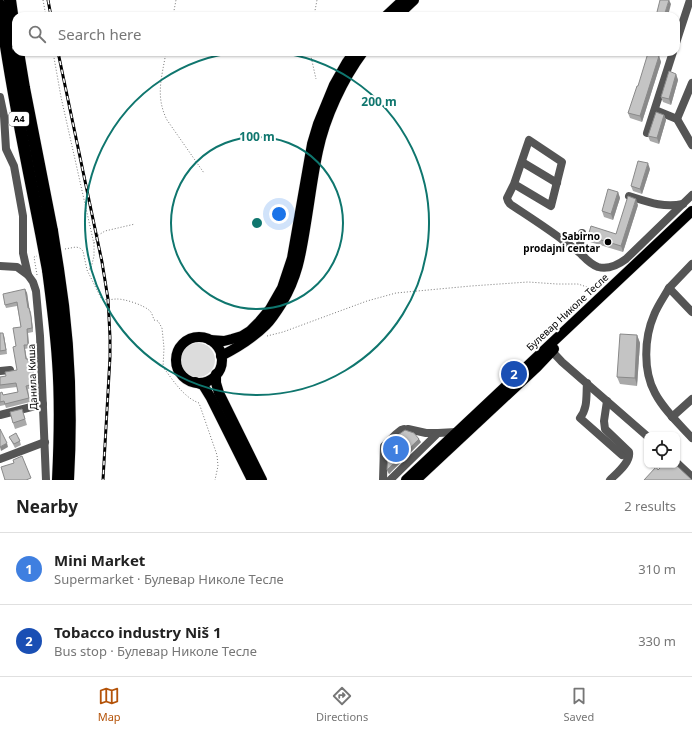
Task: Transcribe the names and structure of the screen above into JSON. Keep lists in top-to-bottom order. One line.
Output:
{"streets":{"highway":["A4"],"main road":["Булевар Николе Тесле"],"street":["Данила Киша"]},"places":["Sabirno prodajni centar"],"page":{"search":"Search here","pins":["2","1"],"heading":["Nearby","2 results"],"list":[{"mark":"1","name":"Mini Market","note":"Supermarket · Булевар Николе Тесле","value":"310 m"},{"mark":"2","name":"Tobacco industry Niš 1","note":"Bus stop · Булевар Николе Тесле","value":"330 m"}],"nav":["Map","Directions","Saved"]},"rings":["200 m","100 m"]}
